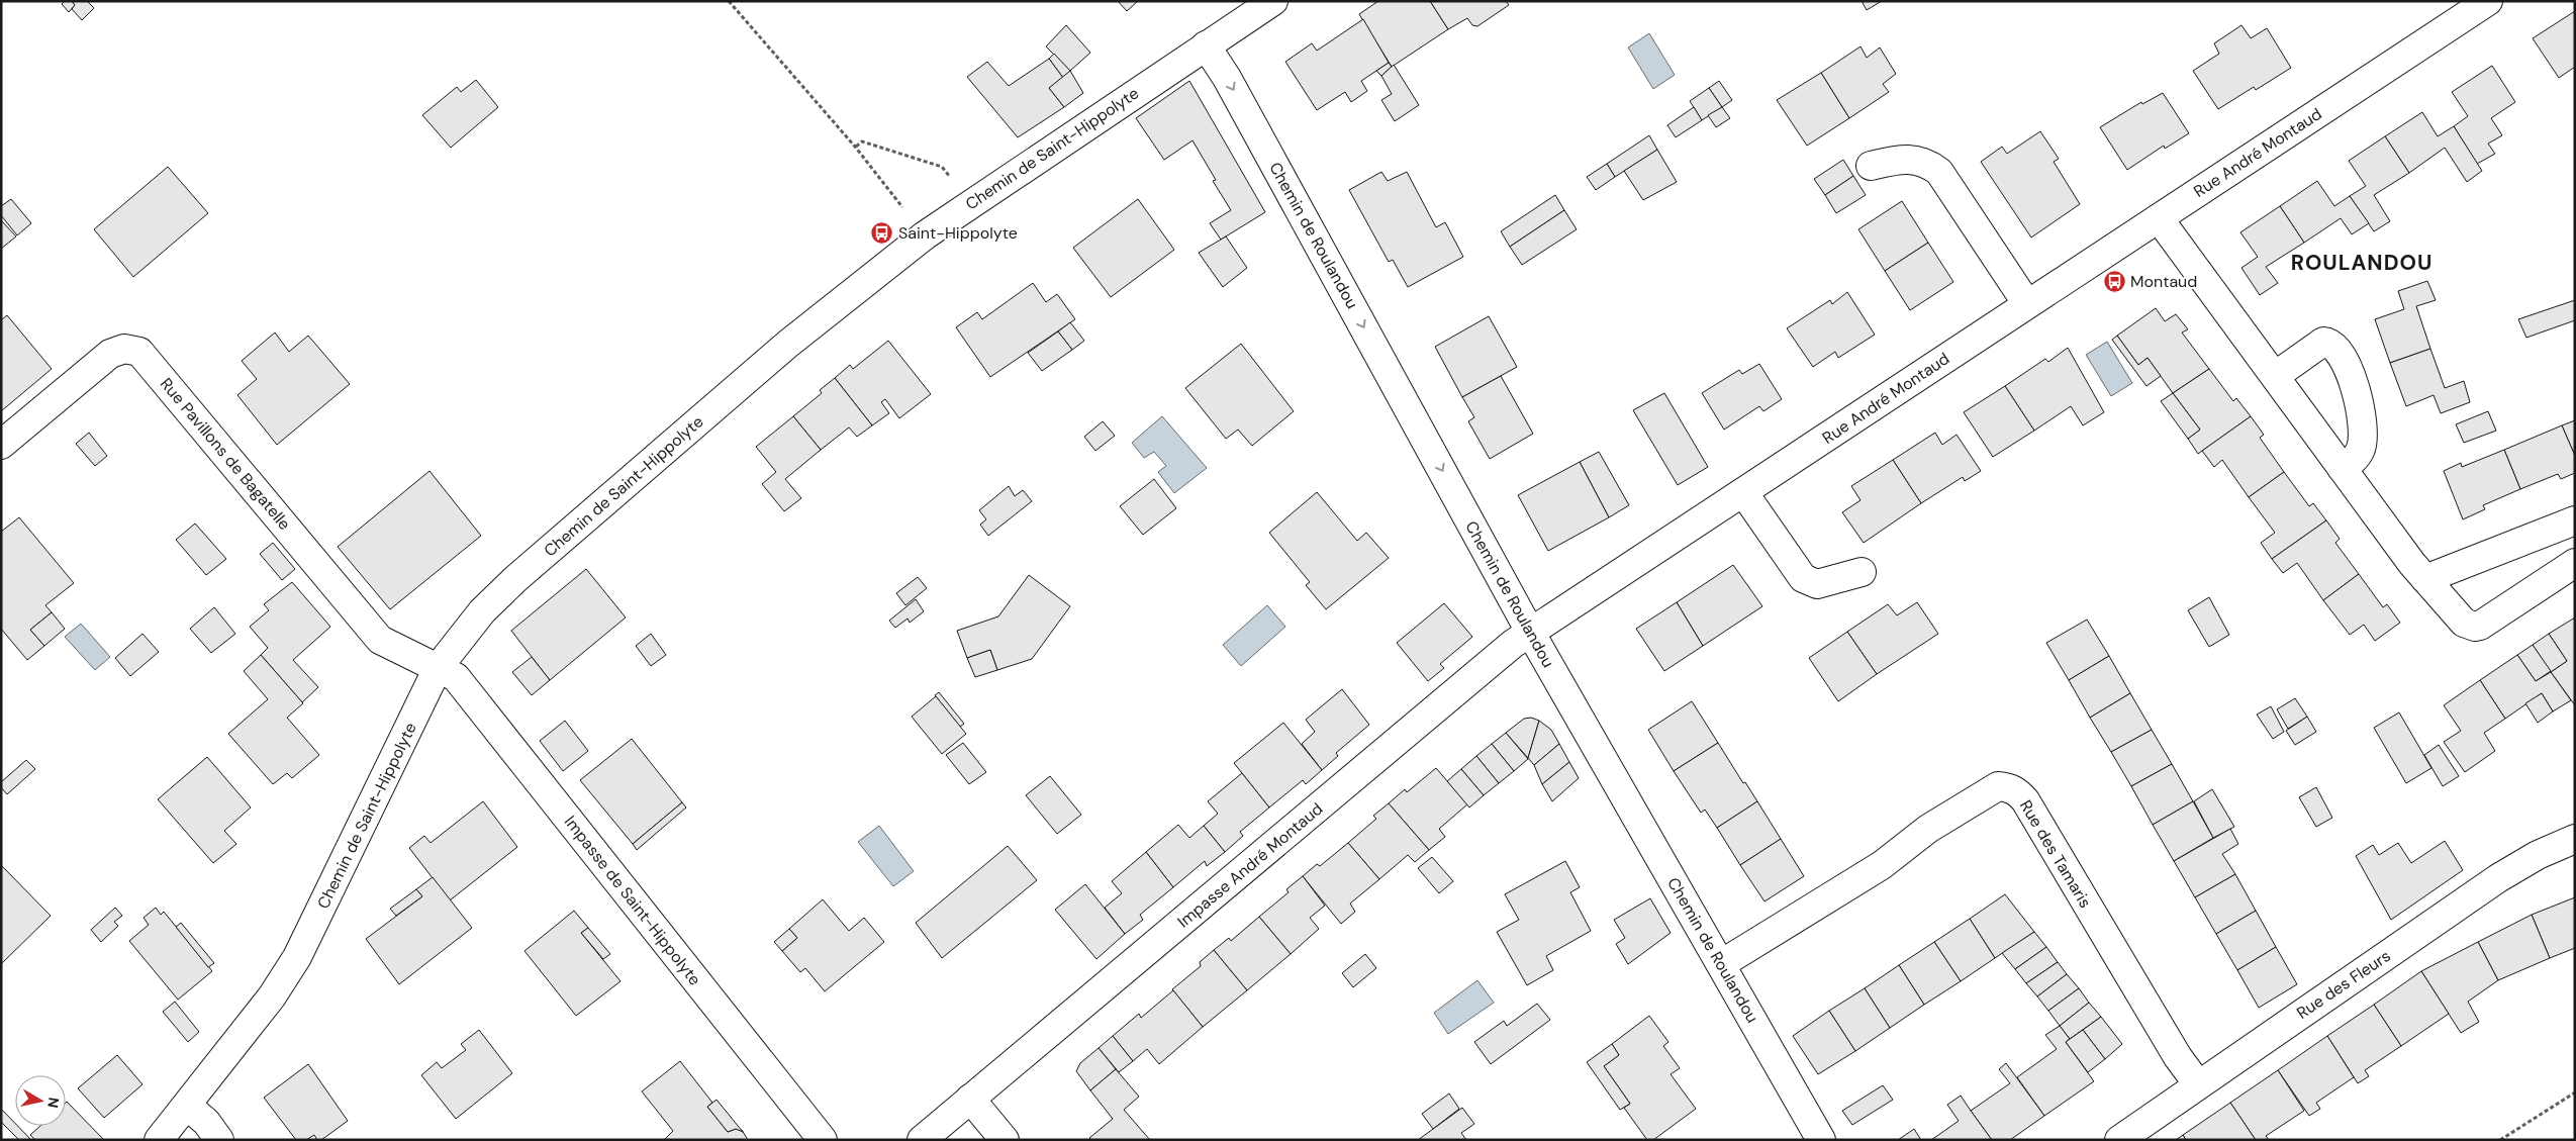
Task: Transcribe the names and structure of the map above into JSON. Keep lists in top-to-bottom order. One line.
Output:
{"streets":{"street":["Chemin de Saint-Hippolyte","Rue André Montaud","Chemin de Roulandou","Rue Pavillons de Bagatelle","Rue des Tamaris","Impasse André Montaud","Impasse de Saint-Hippolyte","Rue des Fleurs"]},"crossings":[["Chemin de Saint-Hippolyte","Chemin de Roulandou"],["Chemin de Saint-Hippolyte","Rue Pavillons de Bagatelle"],["Chemin de Saint-Hippolyte","Impasse de Saint-Hippolyte"],["Rue André Montaud","Chemin de Roulandou"],["Rue André Montaud","Impasse André Montaud"],["Chemin de Roulandou","Rue des Tamaris"],["Chemin de Roulandou","Impasse André Montaud"],["Rue Pavillons de Bagatelle","Impasse de Saint-Hippolyte"],["Rue des Tamaris","Rue des Fleurs"]],"one_way":["Chemin de Roulandou"],"districts":["ROULANDOU"],"places":{"bus stop":["Saint-Hippolyte","Montaud"]},"north":"right"}
